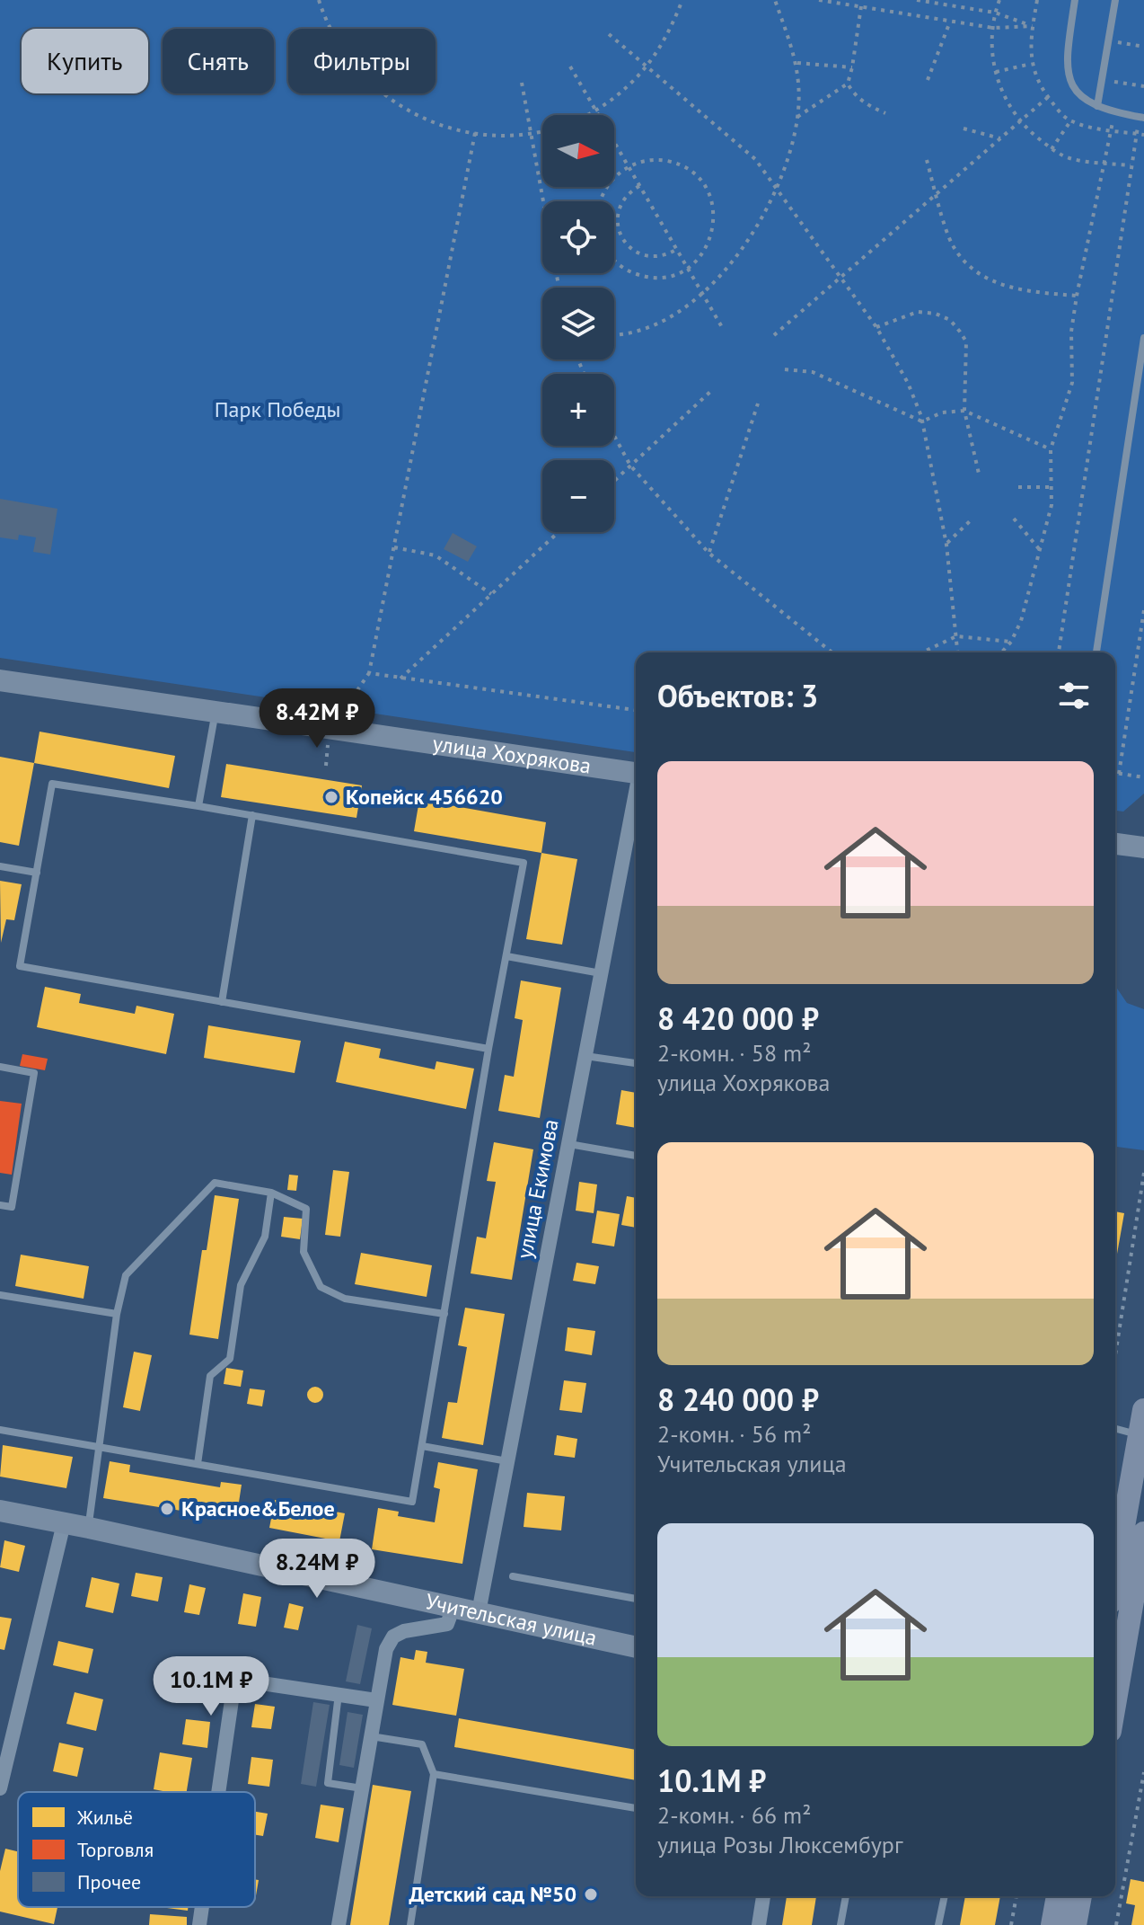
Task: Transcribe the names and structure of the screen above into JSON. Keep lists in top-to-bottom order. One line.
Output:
{"streets":{"street":["улица Хохрякова","улица Екимова","Учительская улица"]},"crossings":[["улица Екимова","Учительская улица"]],"parks":["Парк Победы"],"places":["Копейск 456620","Красное&Белое","Детский сад №50"],"legend":["Жильё","Торговля","Прочее"],"north":"right","page":{"chip":["Купить","Снять","Фильтры"],"map_buttons":["+","−"],"heading":"Объектов: 3","price":["8.42M ₽","8.24M ₽","10.1M ₽"],"list":[{"name":"8 420 000 ₽","note":"2-комн. · 58 m² · улица Хохрякова"},{"name":"8 240 000 ₽","note":"2-комн. · 56 m² · Учительская улица"},{"name":"10.1M ₽","note":"2-комн. · 66 m² · улица Розы Люксембург"}]}}
